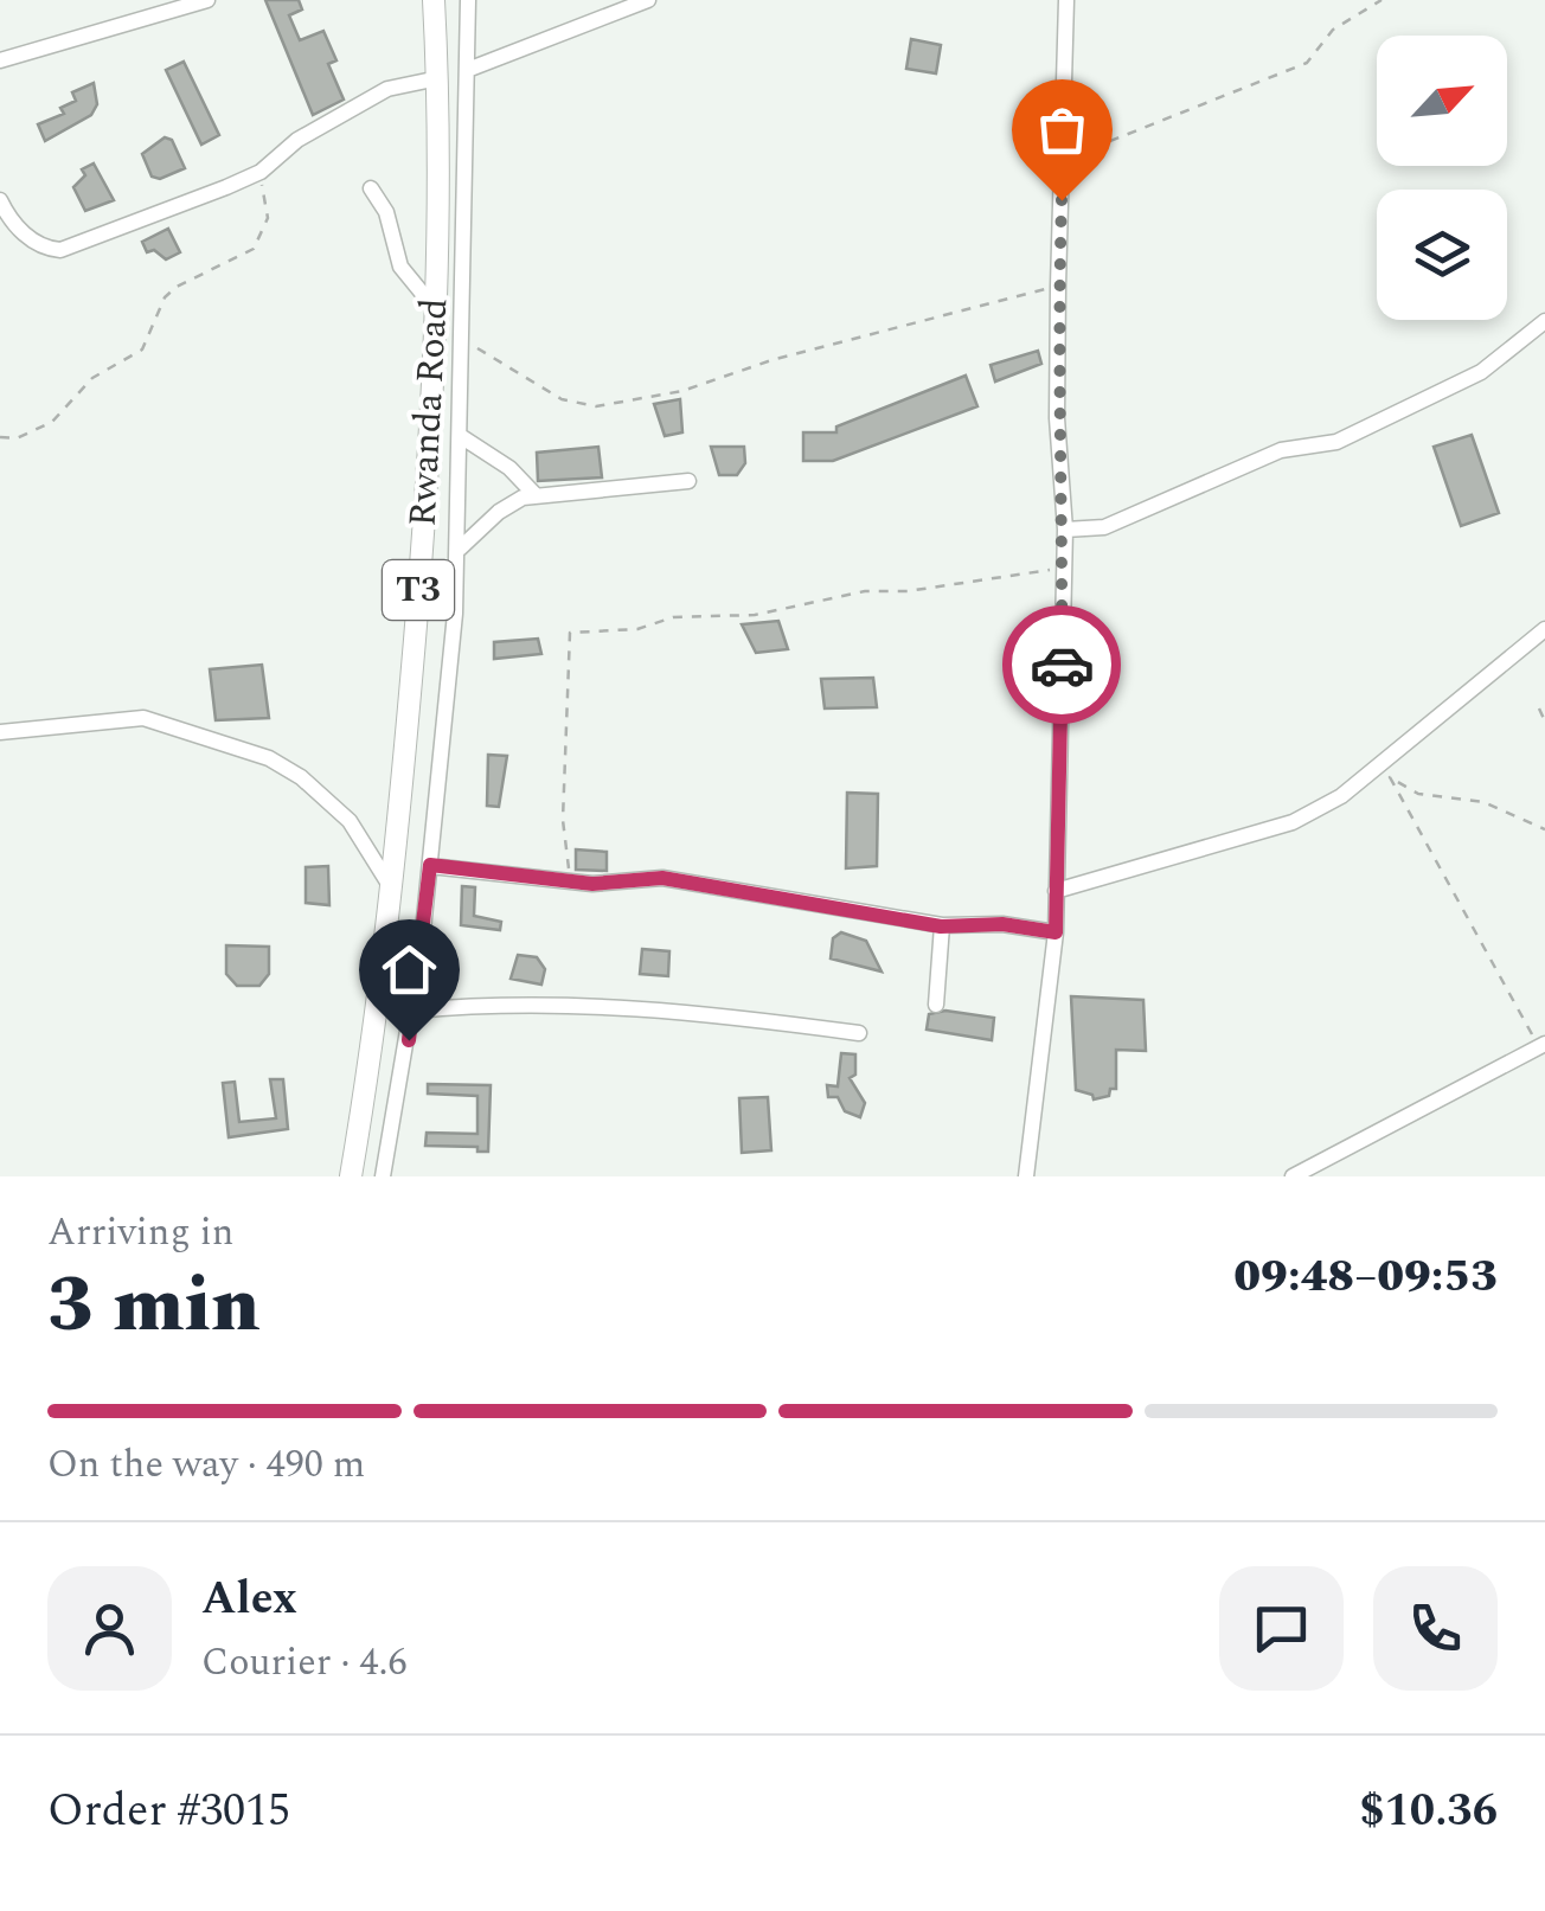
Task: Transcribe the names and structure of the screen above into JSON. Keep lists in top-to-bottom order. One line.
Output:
{"streets":{"highway":["Rwanda Road","T3"]},"north":"top right","page":{"heading":["3 min","Arriving in","09:48–09:53"],"panel":["Alex","Courier · 4.6","Order #3015","$10.36"],"bar":"On the way · 490 m"}}
